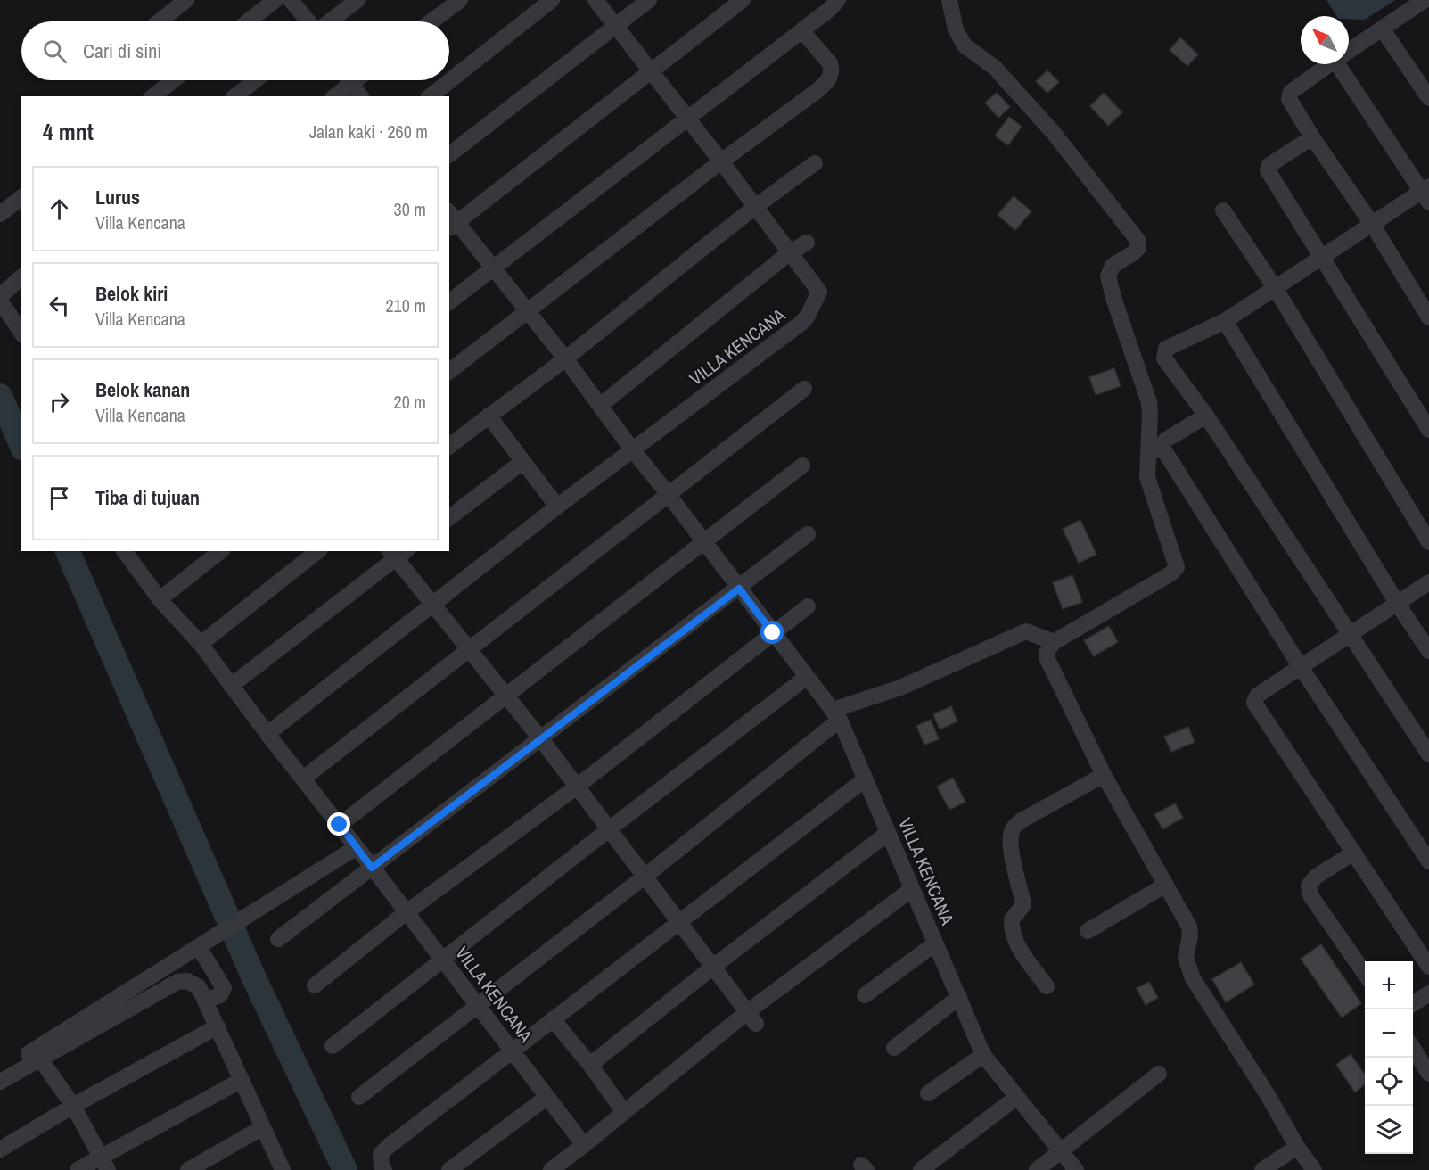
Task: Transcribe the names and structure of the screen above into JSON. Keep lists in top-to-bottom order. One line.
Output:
{"streets":{"street":["VILLA KENCANA"]},"north":"top left","page":{"search":"Cari di sini","heading":["4 mnt","Jalan kaki · 260 m"],"list":[["Lurus","Villa Kencana","30 m"],["Belok kiri","Villa Kencana","210 m"],["Belok kanan","Villa Kencana","20 m"],"Tiba di tujuan"],"map_buttons":["+","−"]}}
